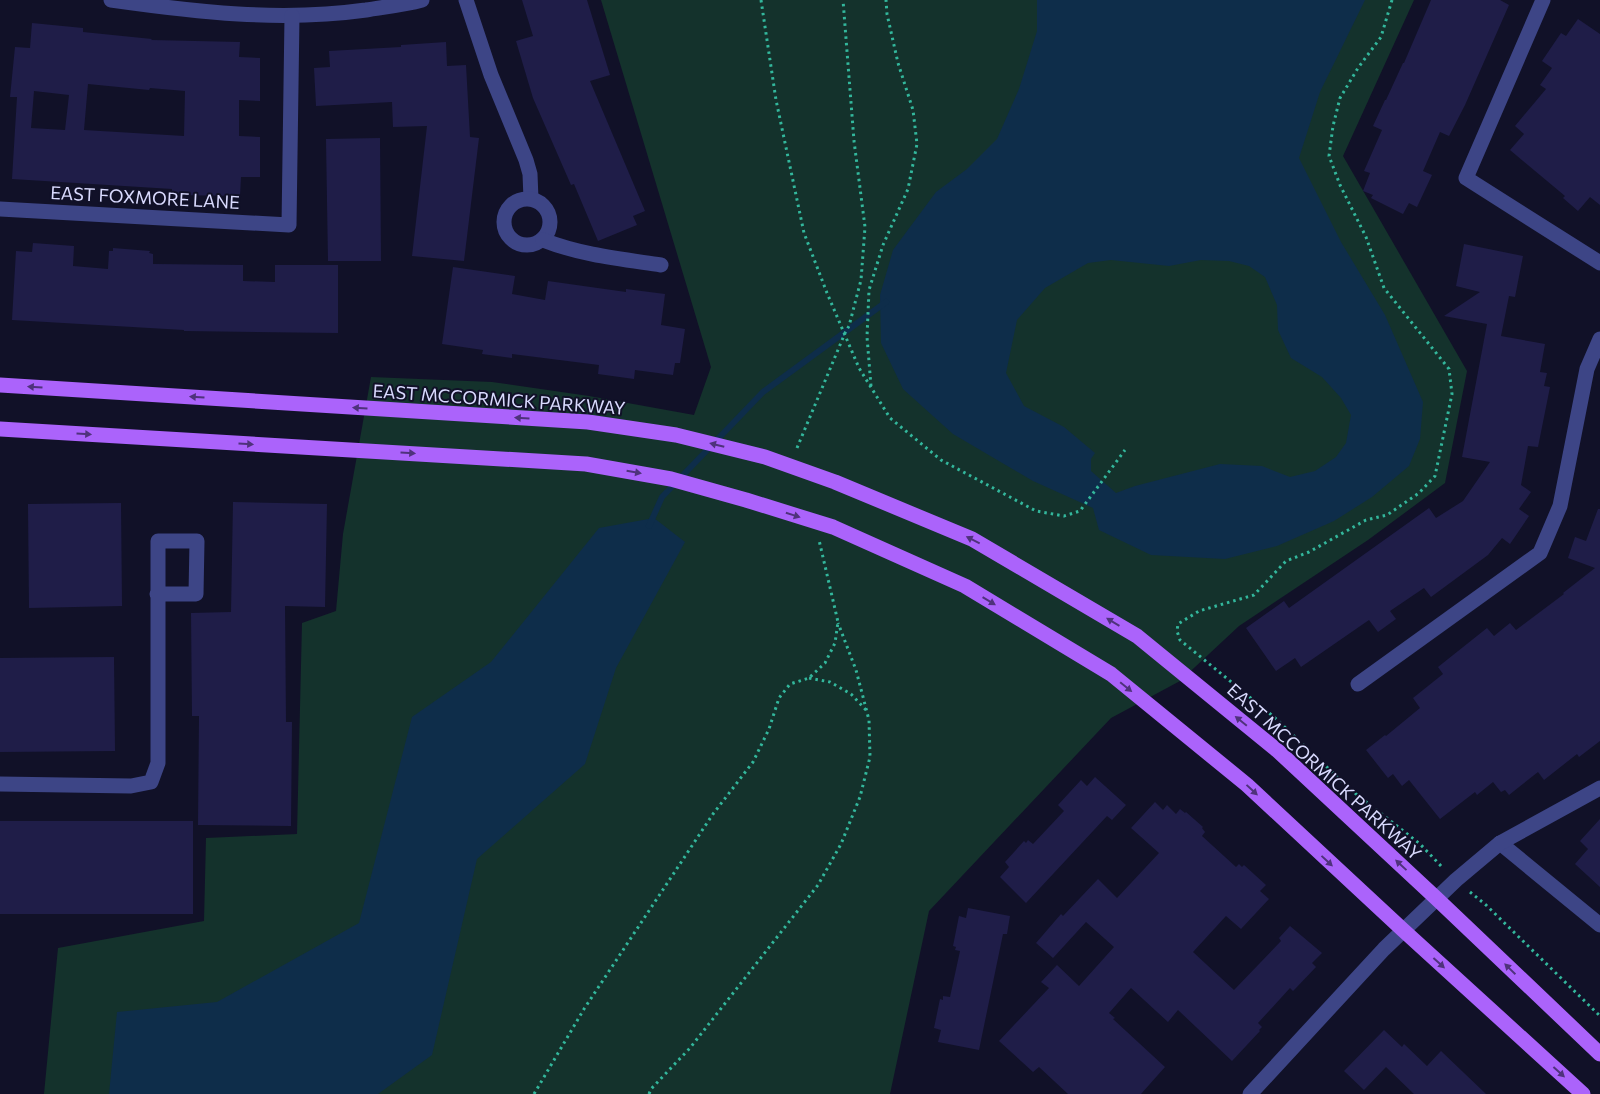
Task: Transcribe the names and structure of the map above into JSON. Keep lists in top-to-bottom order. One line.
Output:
{"streets":{"main road":["EAST MCCORMICK PARKWAY"],"street":["EAST FOXMORE LANE"]}}
